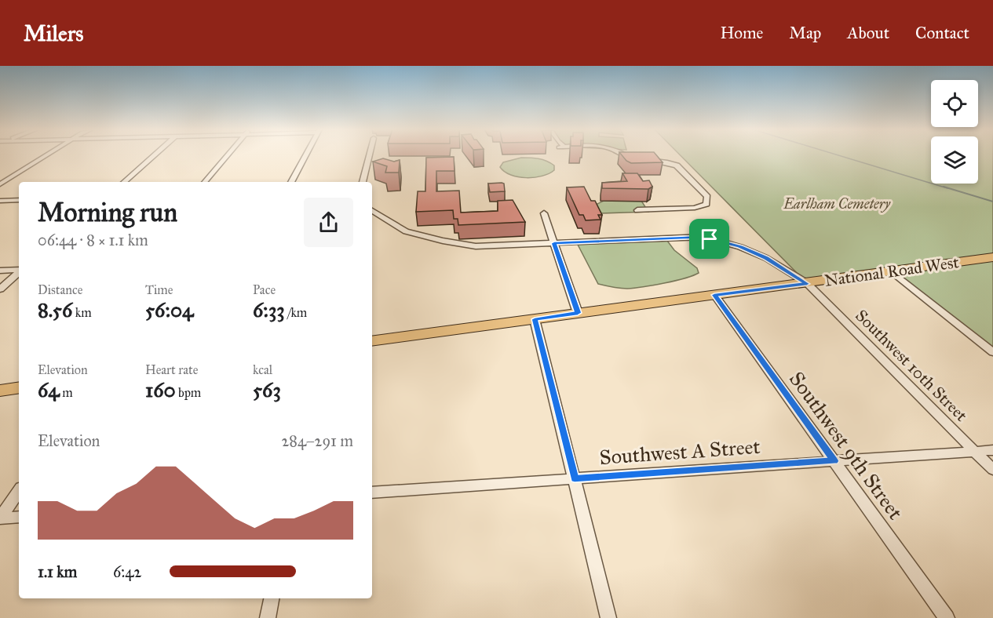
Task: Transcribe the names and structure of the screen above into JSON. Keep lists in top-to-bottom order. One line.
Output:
{"streets":{"main road":["National Road West"],"street":["Southwest 10th Street","Southwest 9th Street","Southwest A Street"]},"crossings":[["National Road West","Southwest 10th Street"],["National Road West","Southwest 9th Street"],["Southwest 10th Street","Southwest A Street"],["Southwest 9th Street","Southwest A Street"]],"parks":["Earlham Cemetery"],"page":{"header":"Milers","nav":["Home","Map","About","Contact"],"heading":["Morning run","06:44 · 8 × 1.1 km"],"stats":[["Distance","8.56 km"],["Time","56:04"],["Pace","6:33 /km"],["Elevation","64 m"],["Heart rate","160 bpm"],["kcal","563"]],"chart":["Elevation","284–291 m"],"list":[{"name":"1.1 km","note":"6:42"}]}}
